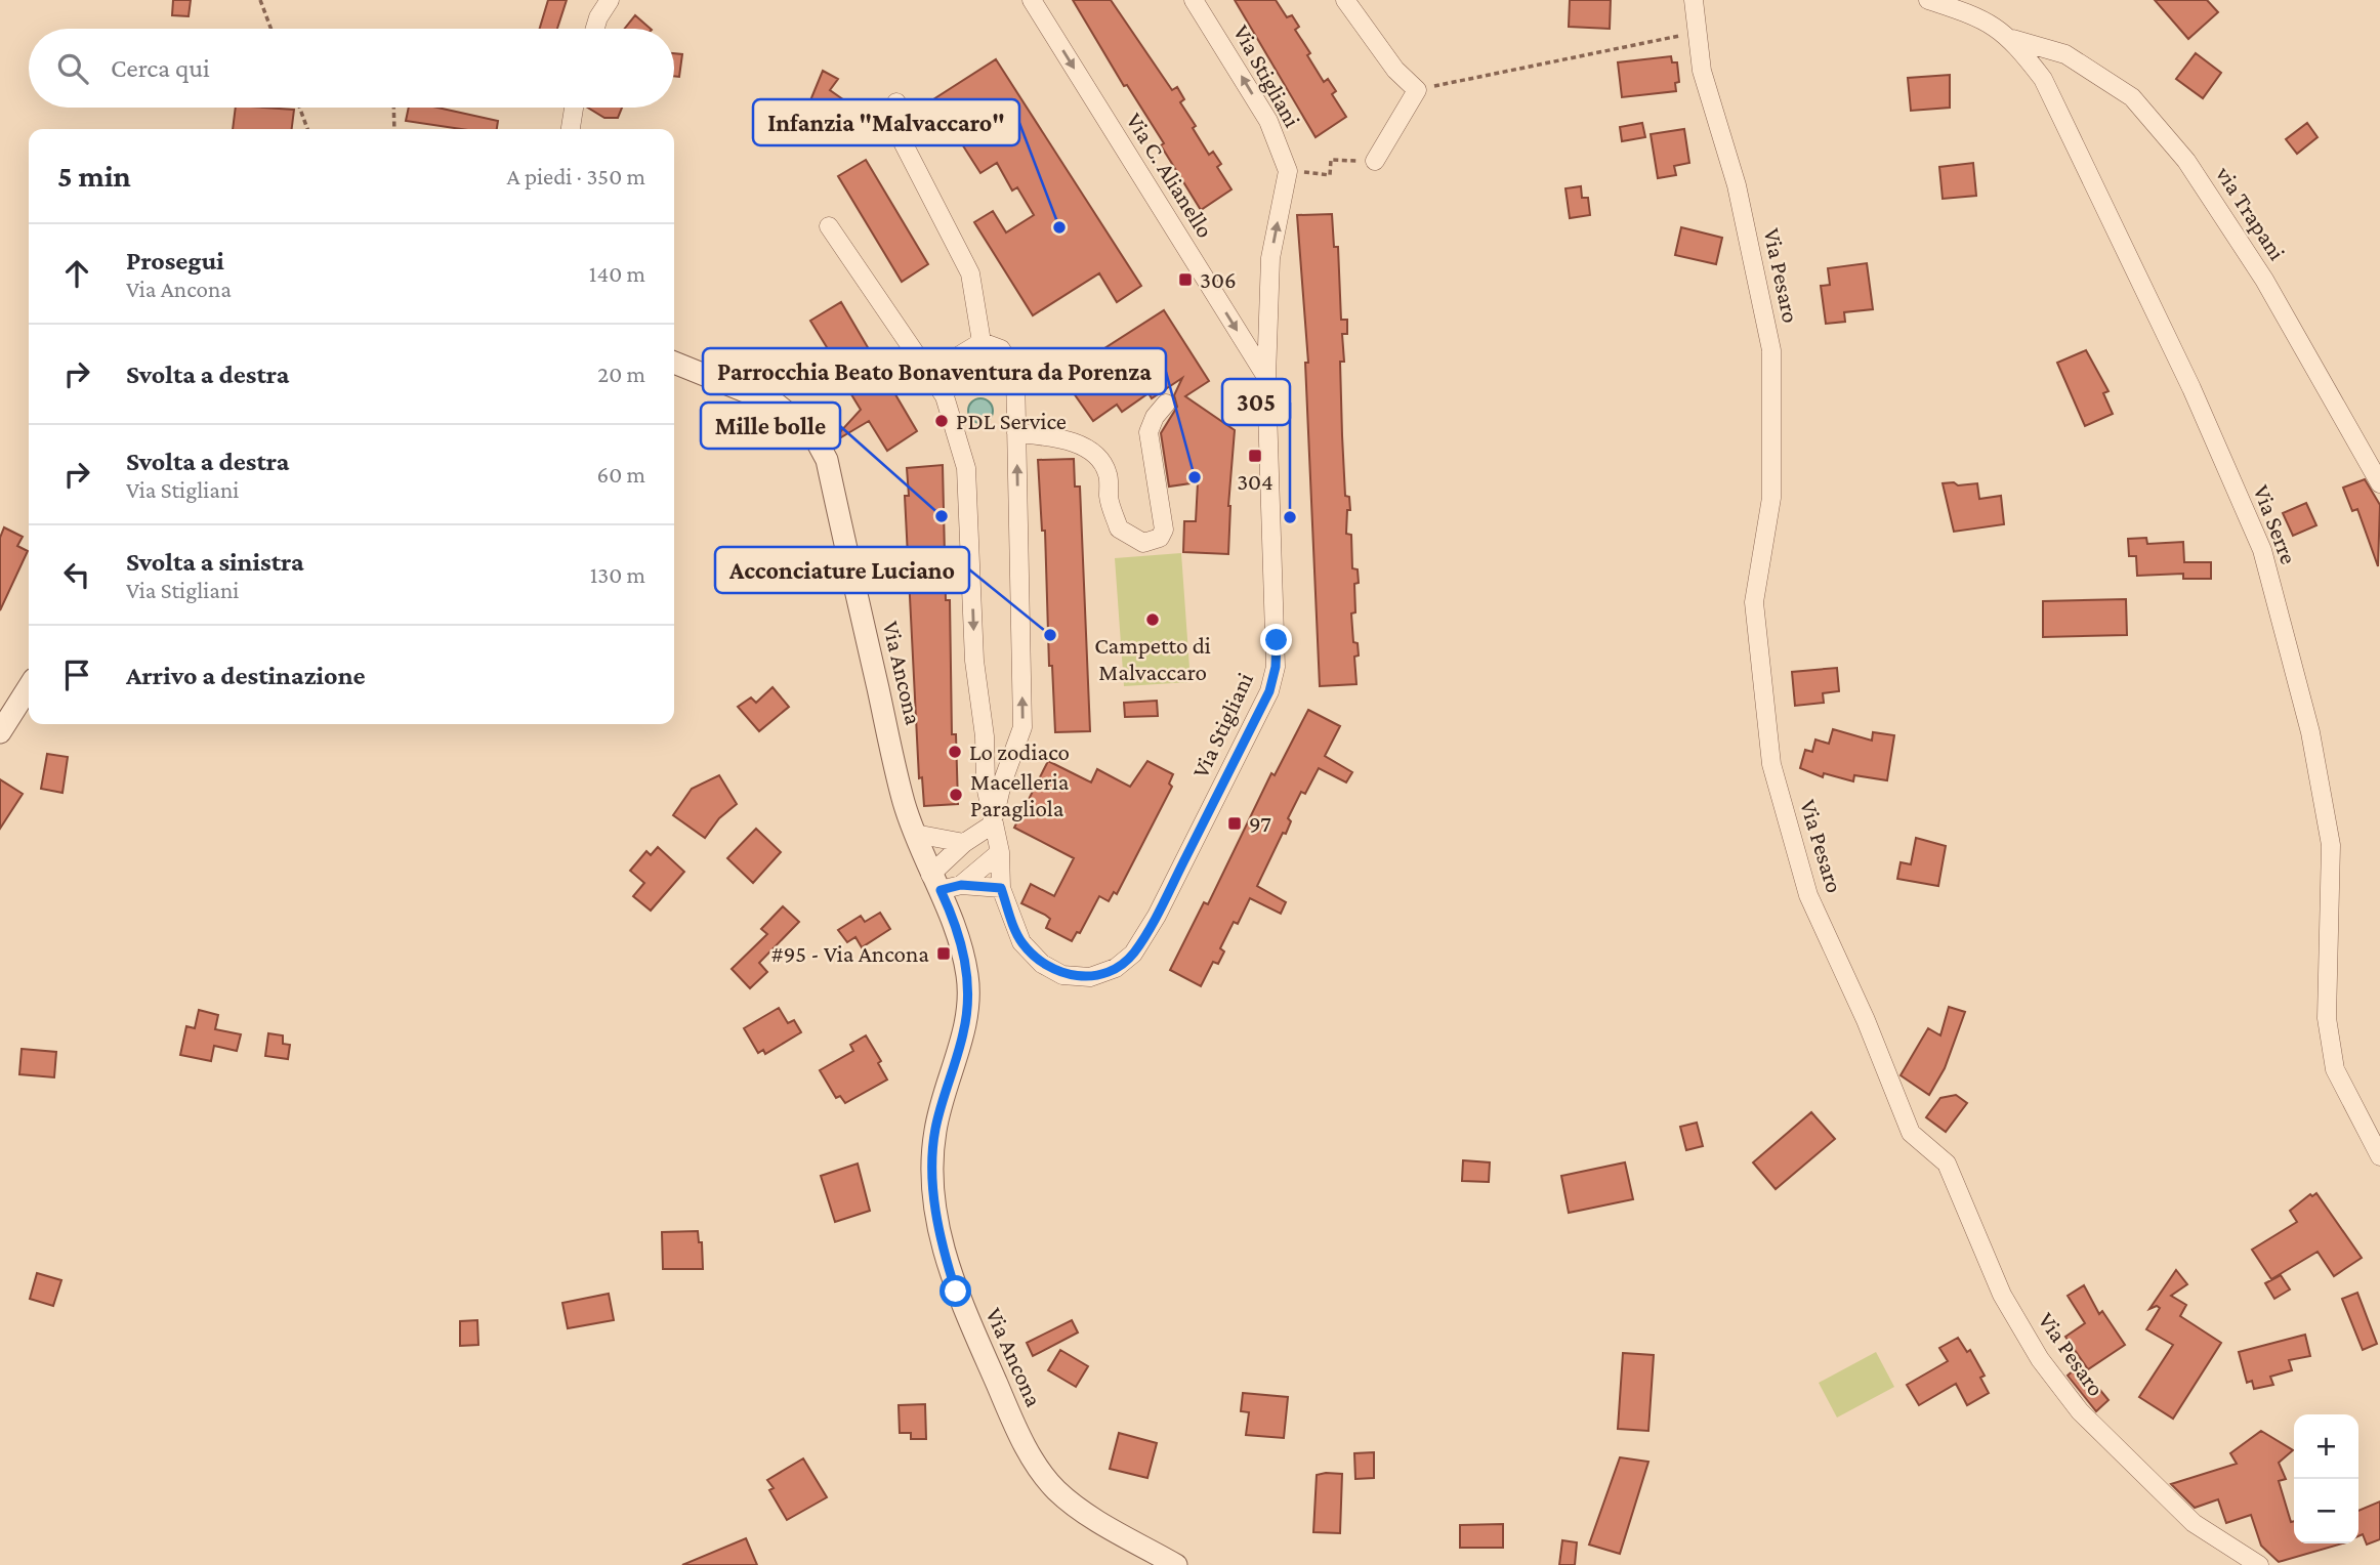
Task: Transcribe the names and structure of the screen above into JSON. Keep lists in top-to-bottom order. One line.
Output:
{"streets":{"street":["Via Stigliani","Via C. Alianello","via Trapani","Via Pesaro","Via Serre","Via Ancona"]},"crossings":[["Via Stigliani","Via C. Alianello"],["via Trapani","Via Serre"]],"one_way":["Via C. Alianello"],"places":{"other":["Infanzia \"Malvaccaro\"","PDL Service","Parrocchia Beato Bonaventura da Porenza","Mille bolle","305","Campetto di Malvaccaro","Acconciature Luciano","Lo zodiaco","Macelleria Paragliola"],"transit":["306","304","97","#95 - Via Ancona"]},"page":{"search":"Cerca qui","heading":["5 min","A piedi · 350 m"],"list":[["Prosegui","Via Ancona","140 m"],["Svolta a destra","20 m"],["Svolta a destra","Via Stigliani","60 m"],["Svolta a sinistra","Via Stigliani","130 m"],"Arrivo a destinazione"],"map_buttons":["+","−"]}}
